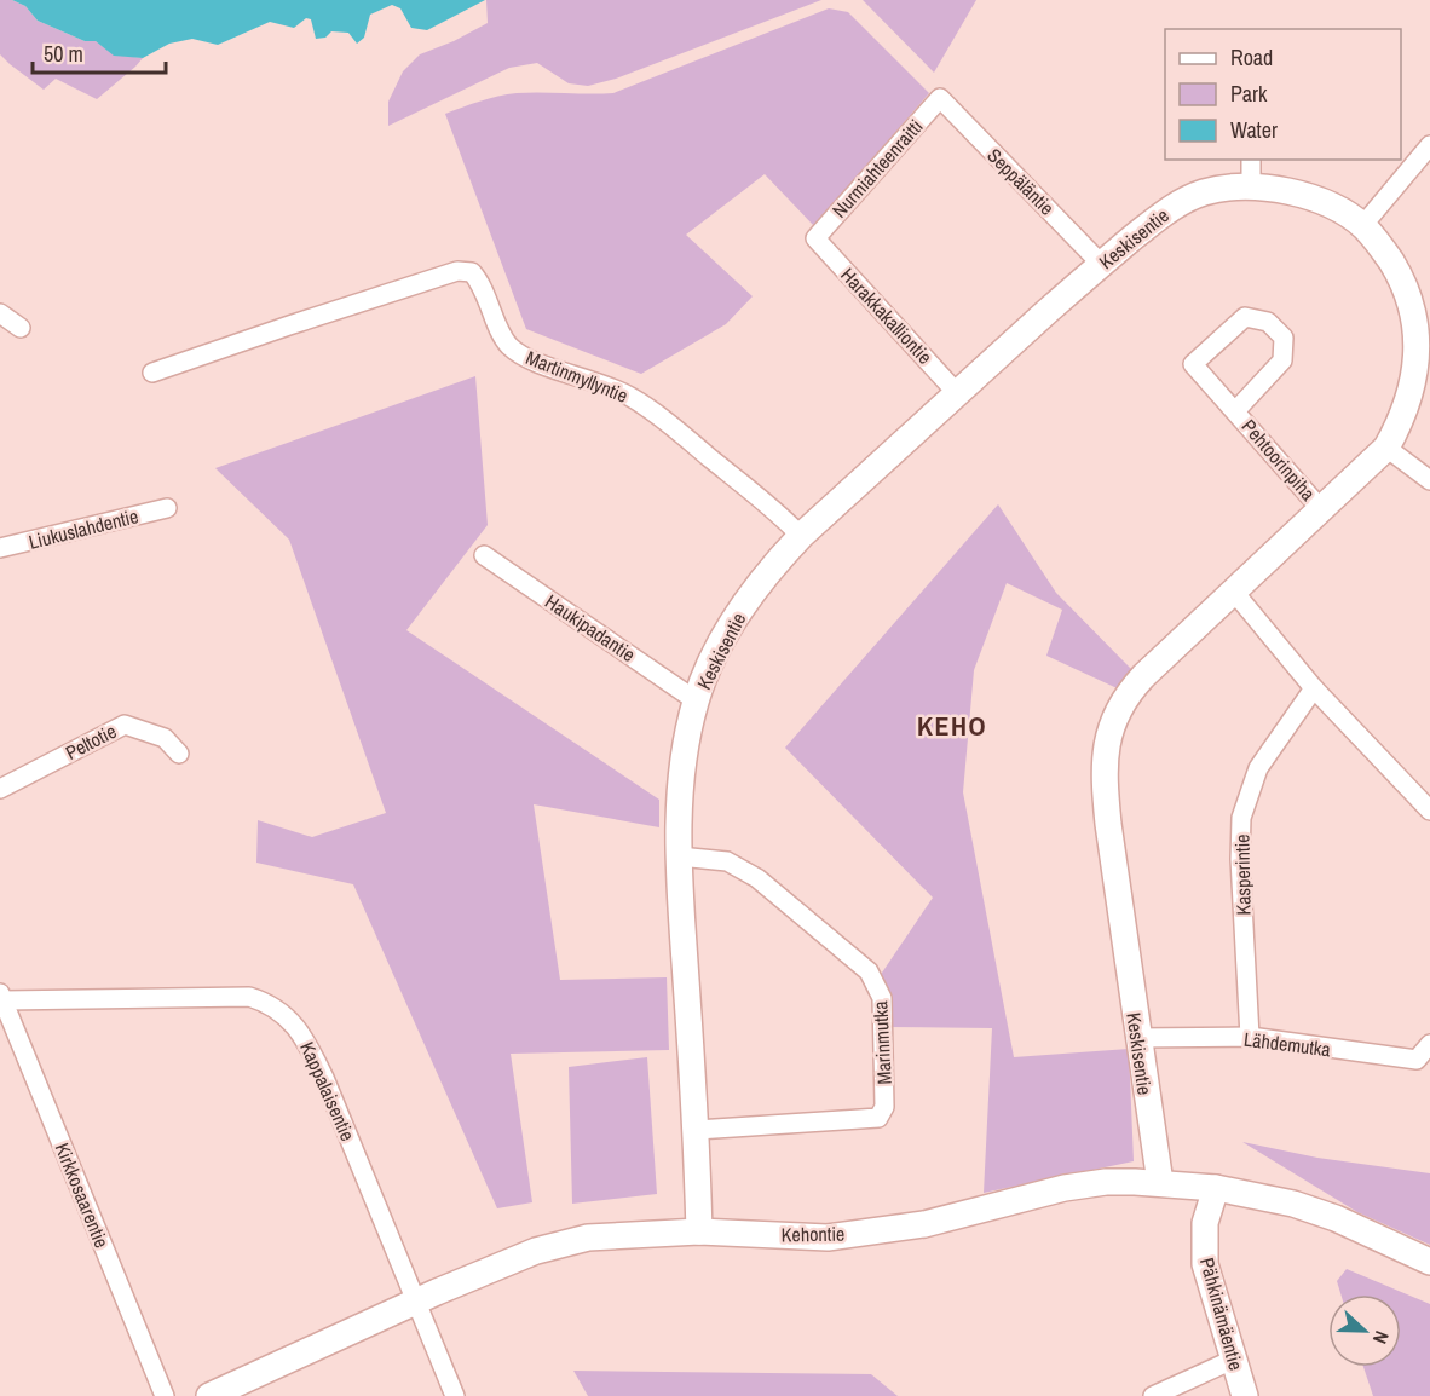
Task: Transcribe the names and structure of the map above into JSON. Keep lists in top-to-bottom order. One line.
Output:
{"streets":{"street":["Nurmiahteenraitti","Seppäläntie","Keskisentie","Harakkakalliontie","Martinmyllyntie","Pehtoorinpiha","Liukuslahdentie","Haukipadantie","Peltotie","Kasperintie","Marinmutka","Lähdemutka","Kappalaisentie","Kirkkosaarentie","Kehontie","Pähkinämäentie"]},"crossings":[["Nurmiahteenraitti","Seppäläntie"],["Nurmiahteenraitti","Harakkakalliontie"],["Seppäläntie","Keskisentie"],["Keskisentie","Harakkakalliontie"],["Keskisentie","Martinmyllyntie"],["Keskisentie","Pehtoorinpiha"],["Keskisentie","Haukipadantie"],["Keskisentie","Marinmutka"],["Keskisentie","Lähdemutka"],["Keskisentie","Kehontie"],["Kasperintie","Lähdemutka"],["Kappalaisentie","Kirkkosaarentie"],["Kappalaisentie","Kehontie"],["Kehontie","Pähkinämäentie"]],"districts":["KEHO"],"legend":["Road","Park","Water"],"scale_bar":"50 m","north":"right"}
